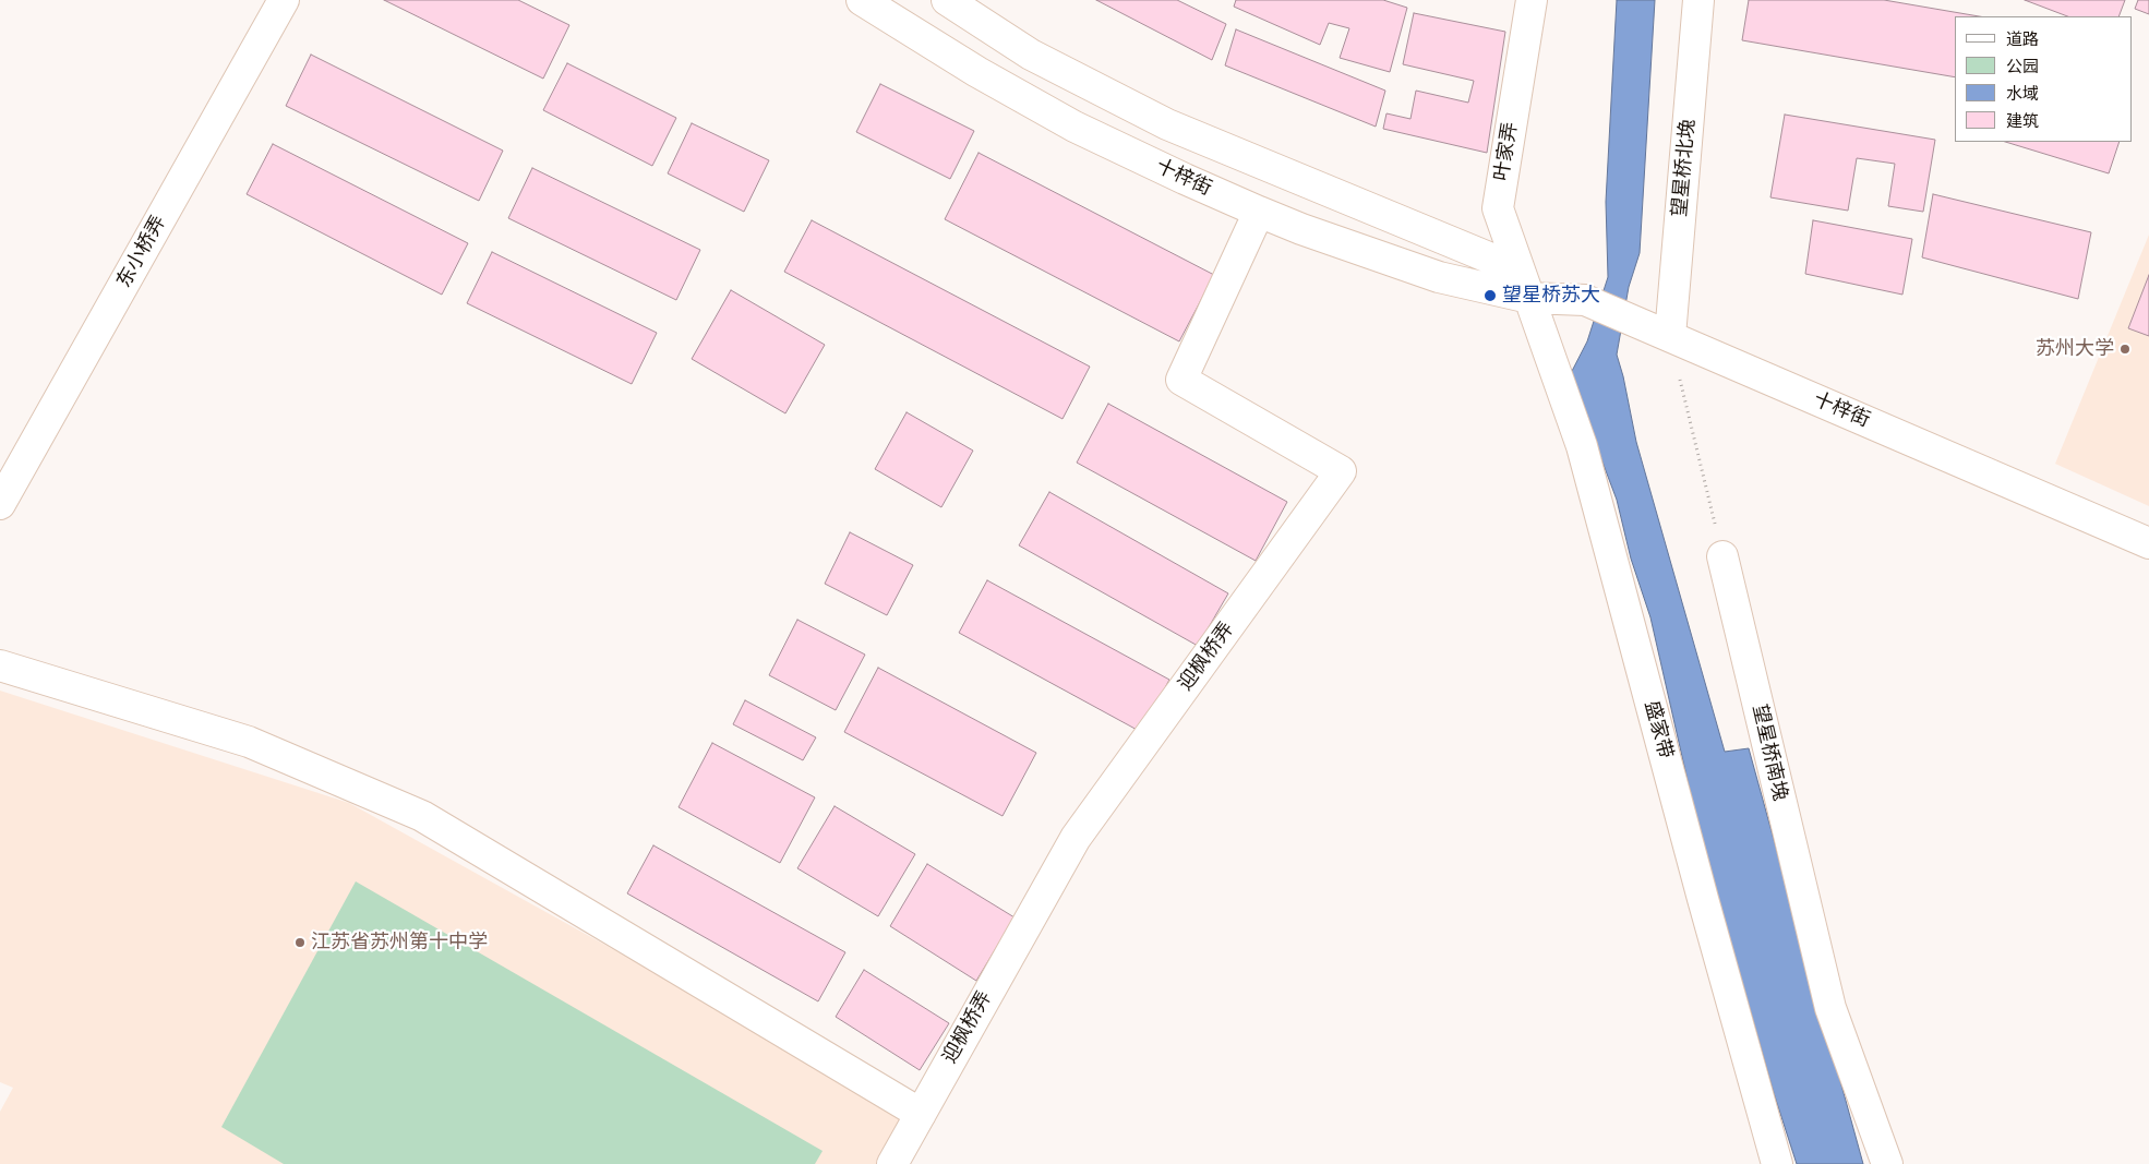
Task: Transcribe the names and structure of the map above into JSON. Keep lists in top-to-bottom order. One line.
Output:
{"streets":{"street":["叶家弄","望星桥北堍","十梓街","东小桥弄","迎枫桥弄","盛家带","望星桥南堍"]},"crossings":[["叶家弄","十梓街"],["叶家弄","盛家带"],["望星桥北堍","十梓街"],["十梓街","迎枫桥弄"],["十梓街","盛家带"]],"places":["望星桥苏大","苏州大学","江苏省苏州第十中学"],"legend":["道路","公园","水域","建筑"]}
